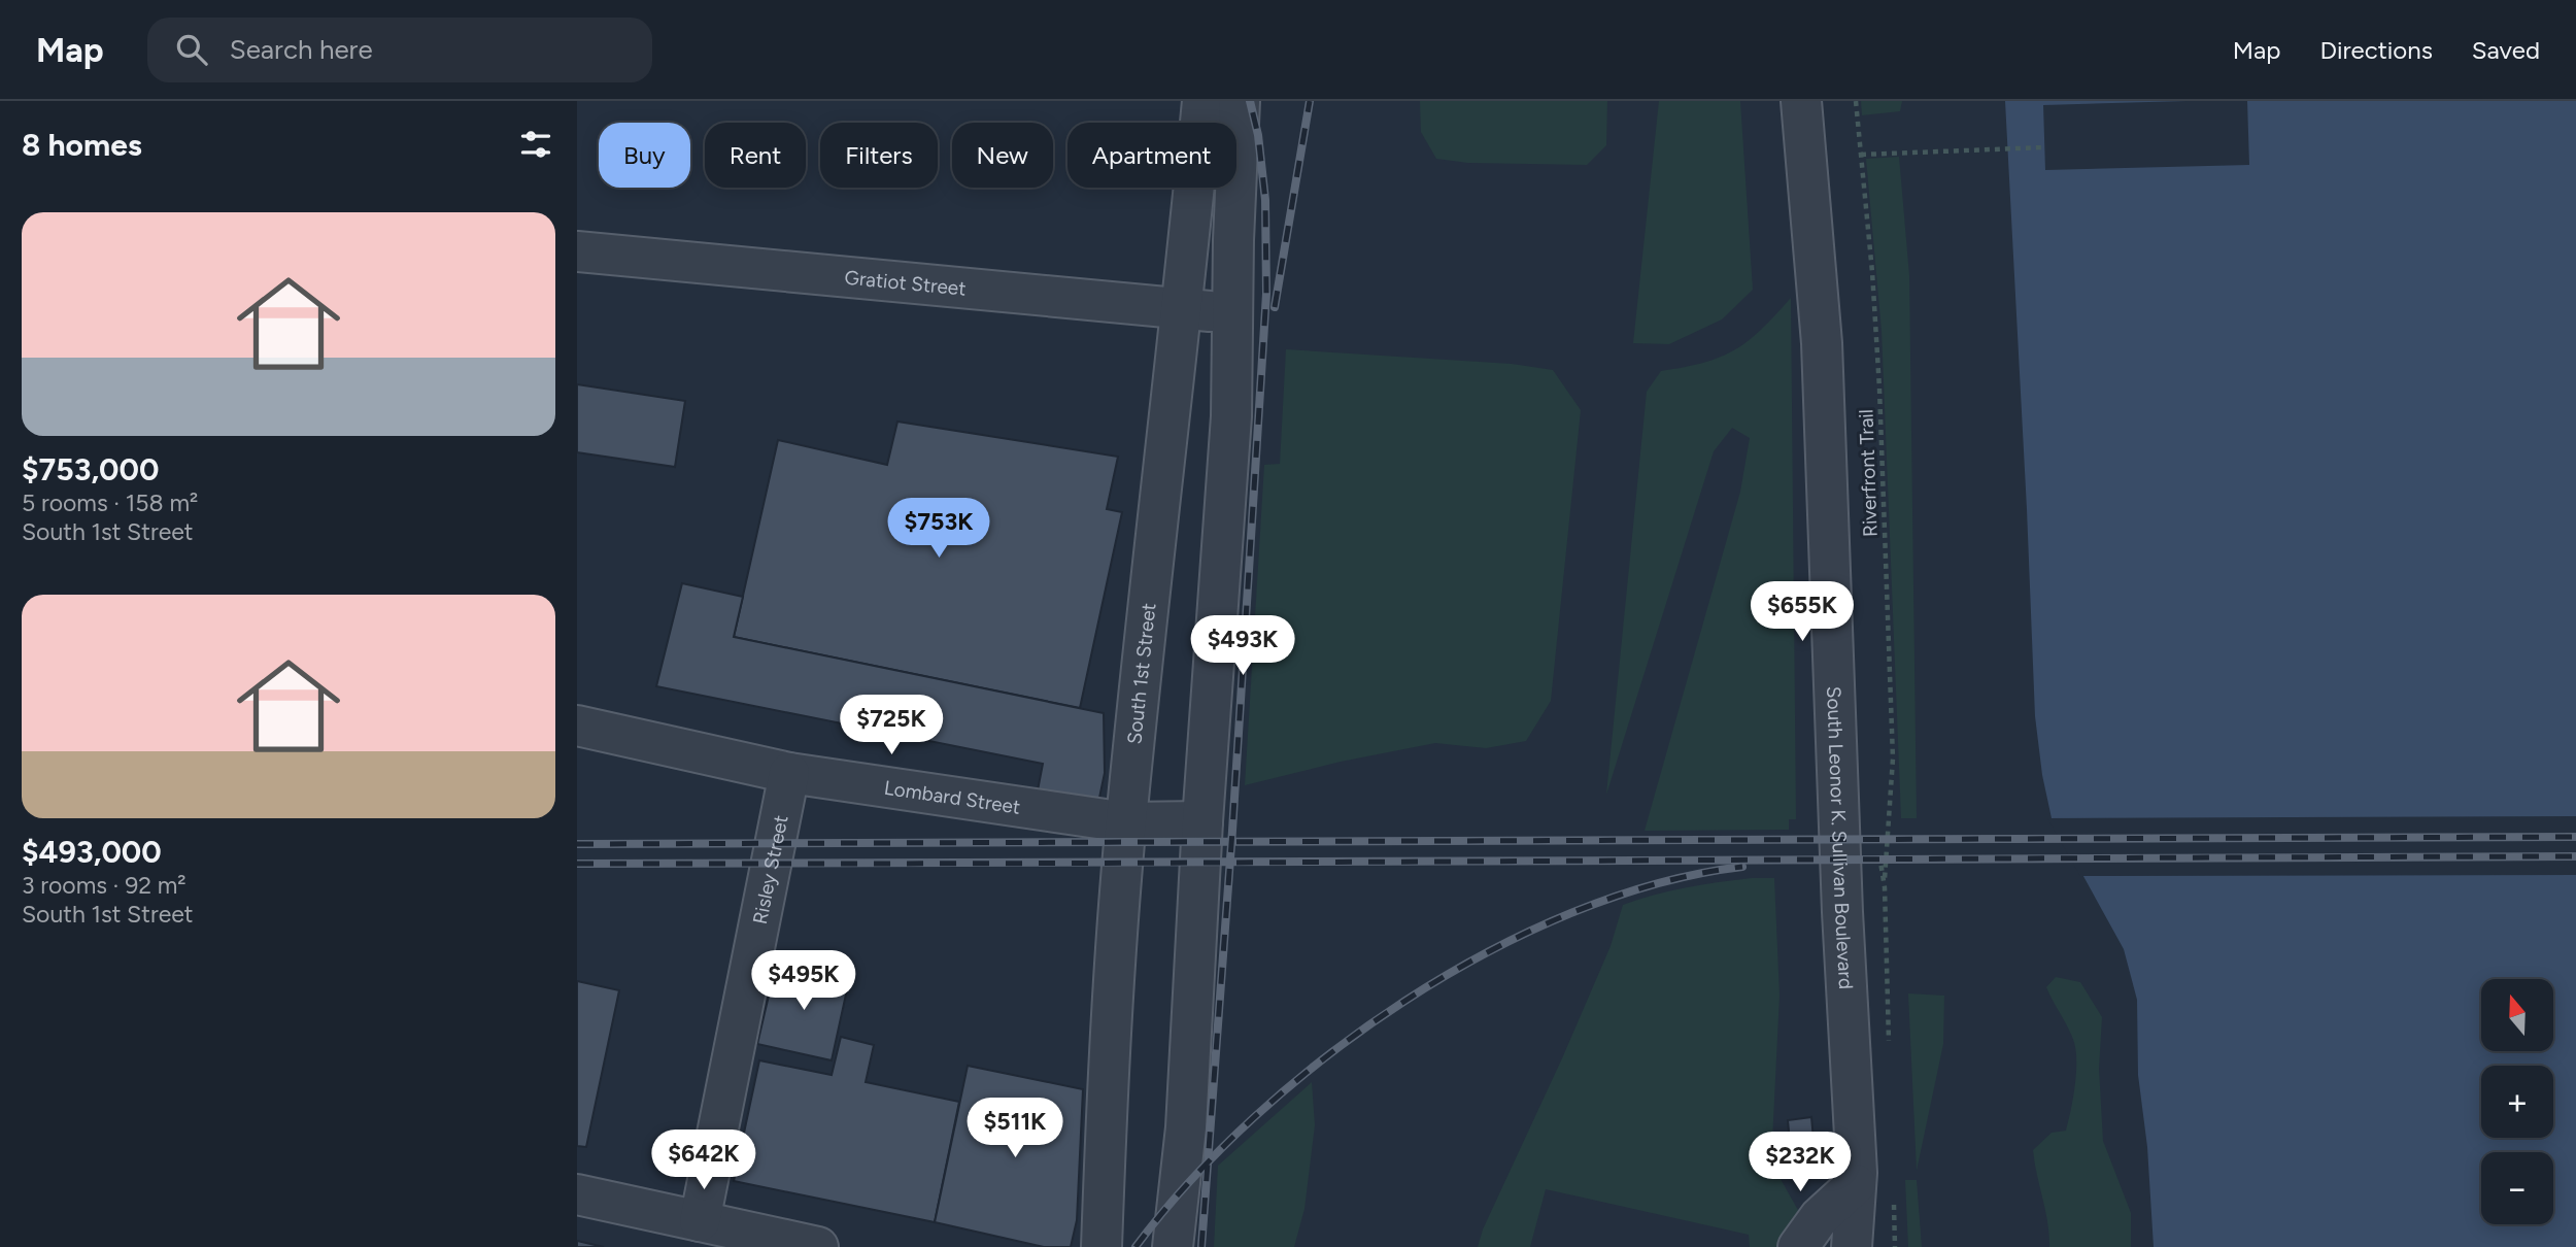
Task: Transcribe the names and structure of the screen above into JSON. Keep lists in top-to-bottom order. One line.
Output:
{"streets":{"street":["Gratiot Street","South 1st Street","Lombard Street","South Leonor K. Sullivan Boulevard","Risley Street"],"path":["Riverfront Trail"]},"crossings":[["Gratiot Street","South 1st Street"],["South 1st Street","Lombard Street"],["Lombard Street","Risley Street"]],"north":"top","page":{"header":"Map","search":"Search here","nav":["Map","Directions","Saved"],"heading":"8 homes","chip":["Buy","Rent","Filters","New","Apartment"],"list":[{"name":"$753,000","note":"5 rooms · 158 m² · South 1st Street"},{"name":"$493,000","note":"3 rooms · 92 m² · South 1st Street"}],"price":["$753K","$655K","$493K","$725K","$495K","$511K","$642K","$232K"],"map_buttons":["+","−"]}}
